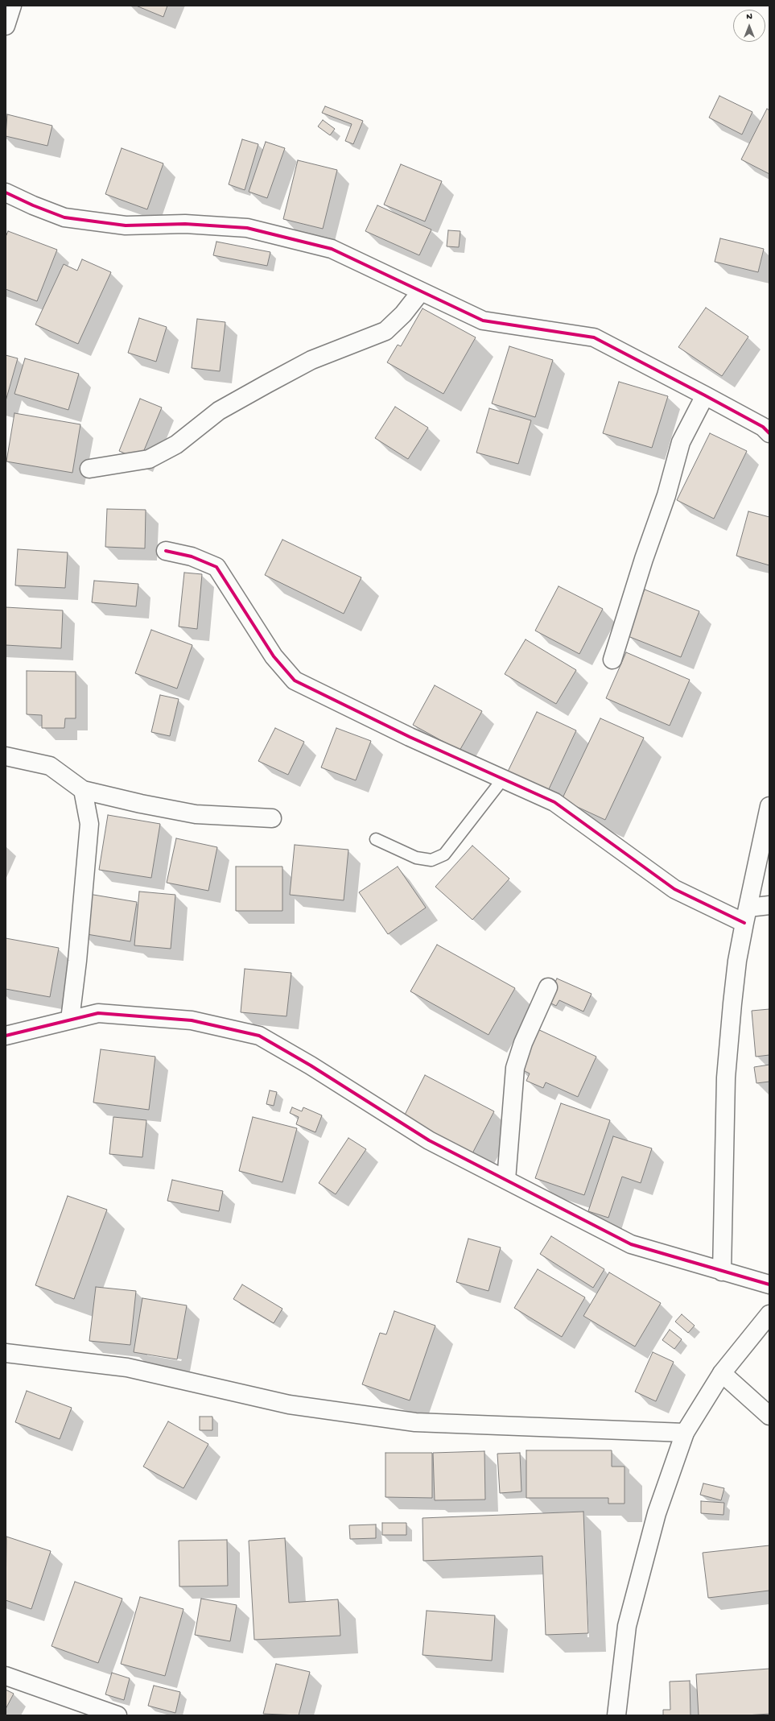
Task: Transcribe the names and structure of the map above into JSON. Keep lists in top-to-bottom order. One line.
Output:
{"north":"top"}
